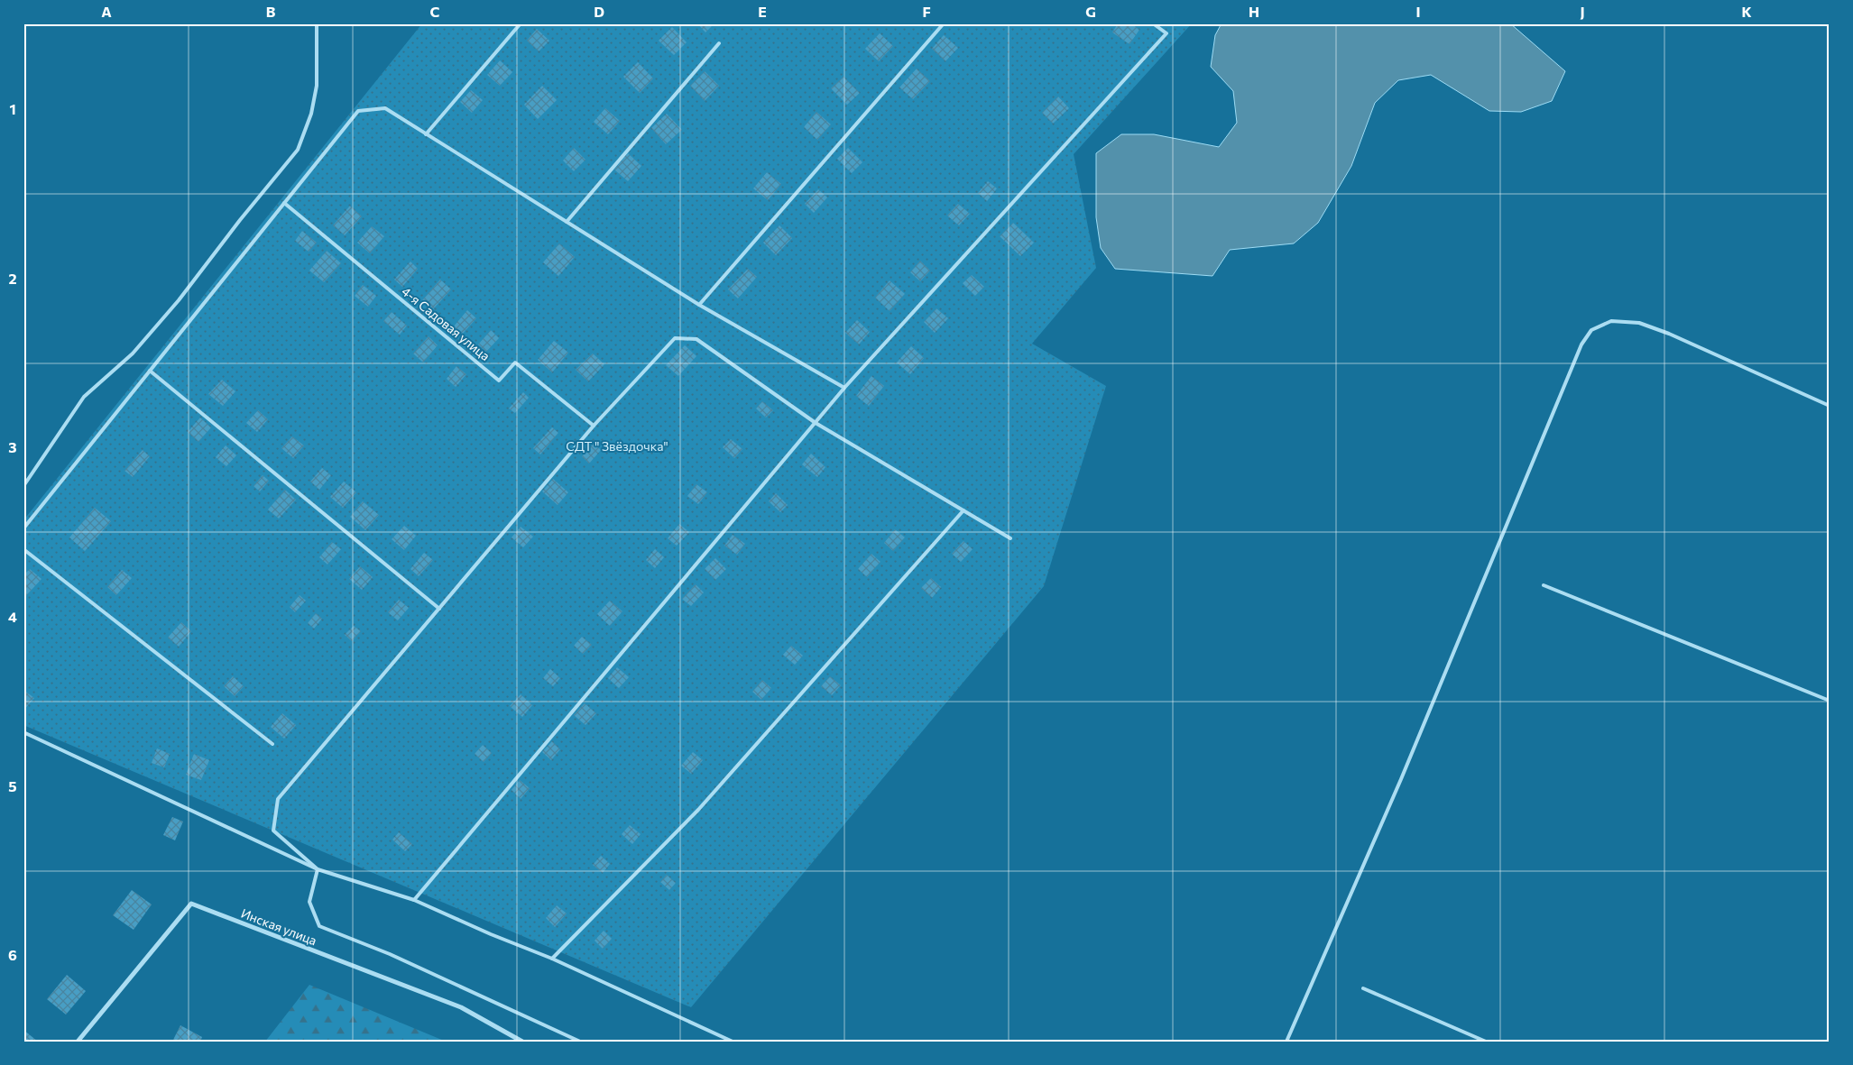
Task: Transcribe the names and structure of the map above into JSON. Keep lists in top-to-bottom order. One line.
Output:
{"streets":{"street":["Инская улица"],"lane":["4-я Садовая улица"]},"parks":["СДТ \" Звёздочка\""],"grid":{"columns":["A","B","C","D","E","F","G","H","I","J","K"],"rows":["1","2","3","4","5","6"]}}
